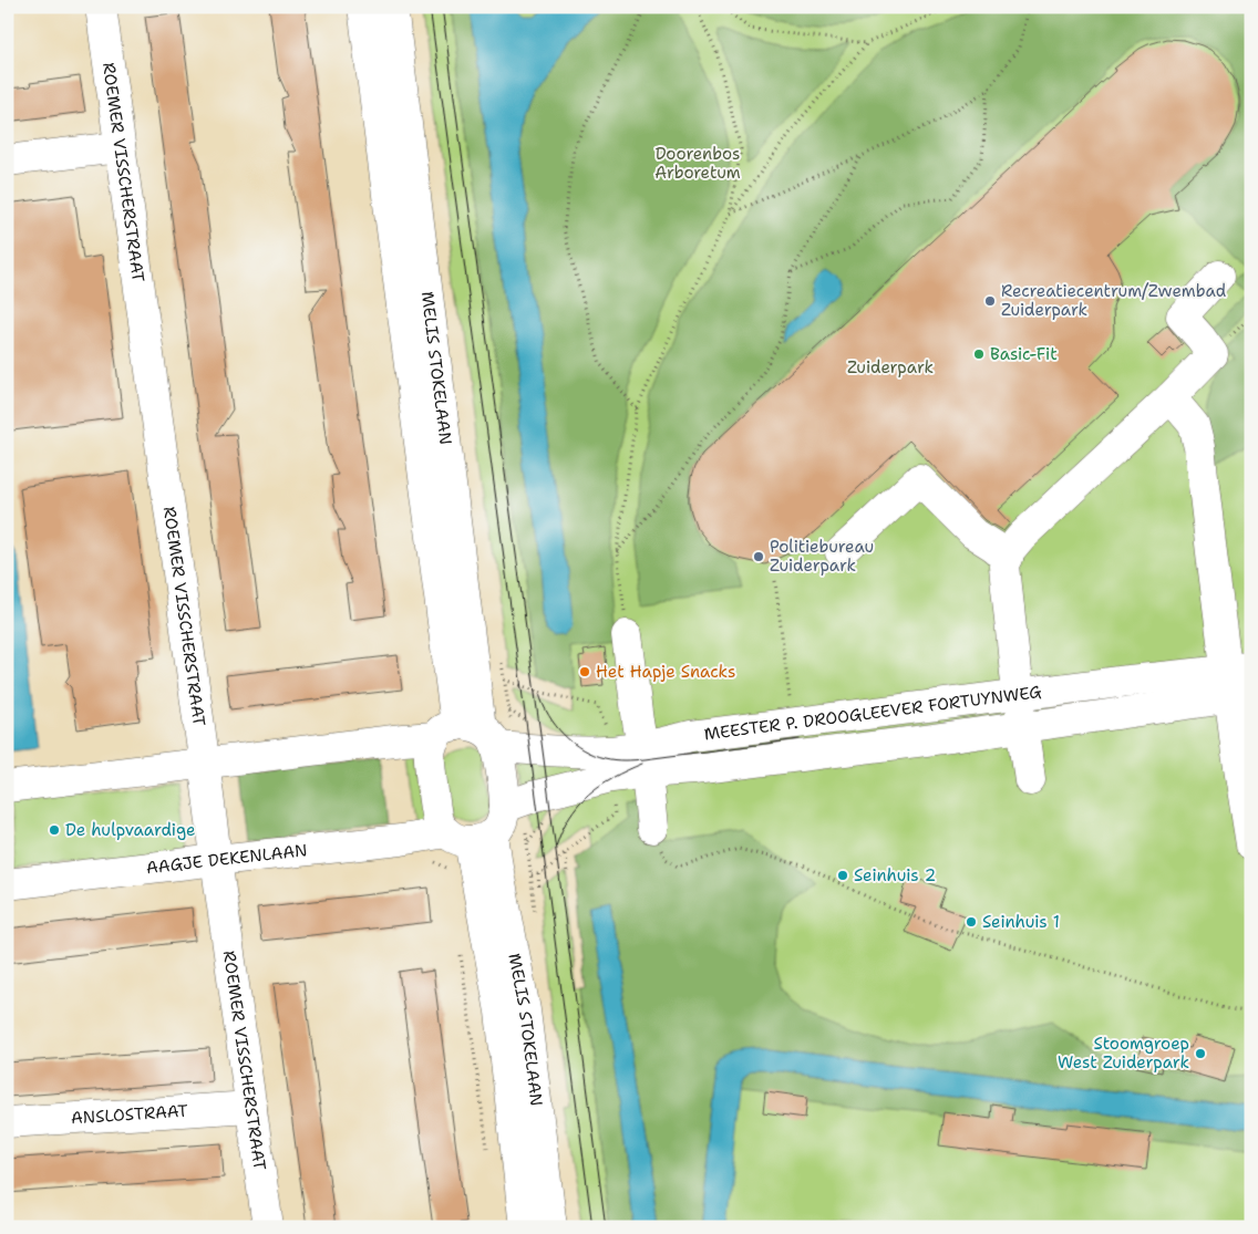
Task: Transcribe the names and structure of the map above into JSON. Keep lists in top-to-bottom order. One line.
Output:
{"streets":{"street":["ROEMER VISSCHERSTRAAT","MELIS STOKELAAN","MEESTER P. DROOGLEEVER FORTUYNWEG","AAGJE DEKENLAAN","ANSLOSTRAAT"]},"crossings":[["ROEMER VISSCHERSTRAAT","AAGJE DEKENLAAN"],["ROEMER VISSCHERSTRAAT","ANSLOSTRAAT"],["MELIS STOKELAAN","MEESTER P. DROOGLEEVER FORTUYNWEG"],["MELIS STOKELAAN","AAGJE DEKENLAAN"],["MEESTER P. DROOGLEEVER FORTUYNWEG","AAGJE DEKENLAAN"]],"parks":["Doorenbos Arboretum","Zuiderpark"],"places":["Recreatiecentrum/Zwembad Zuiderpark","Basic-Fit","Politiebureau Zuiderpark","Het Hapje Snacks","De hulpvaardige","Seinhuis 2","Seinhuis 1","Stoomgroep West Zuiderpark"]}
